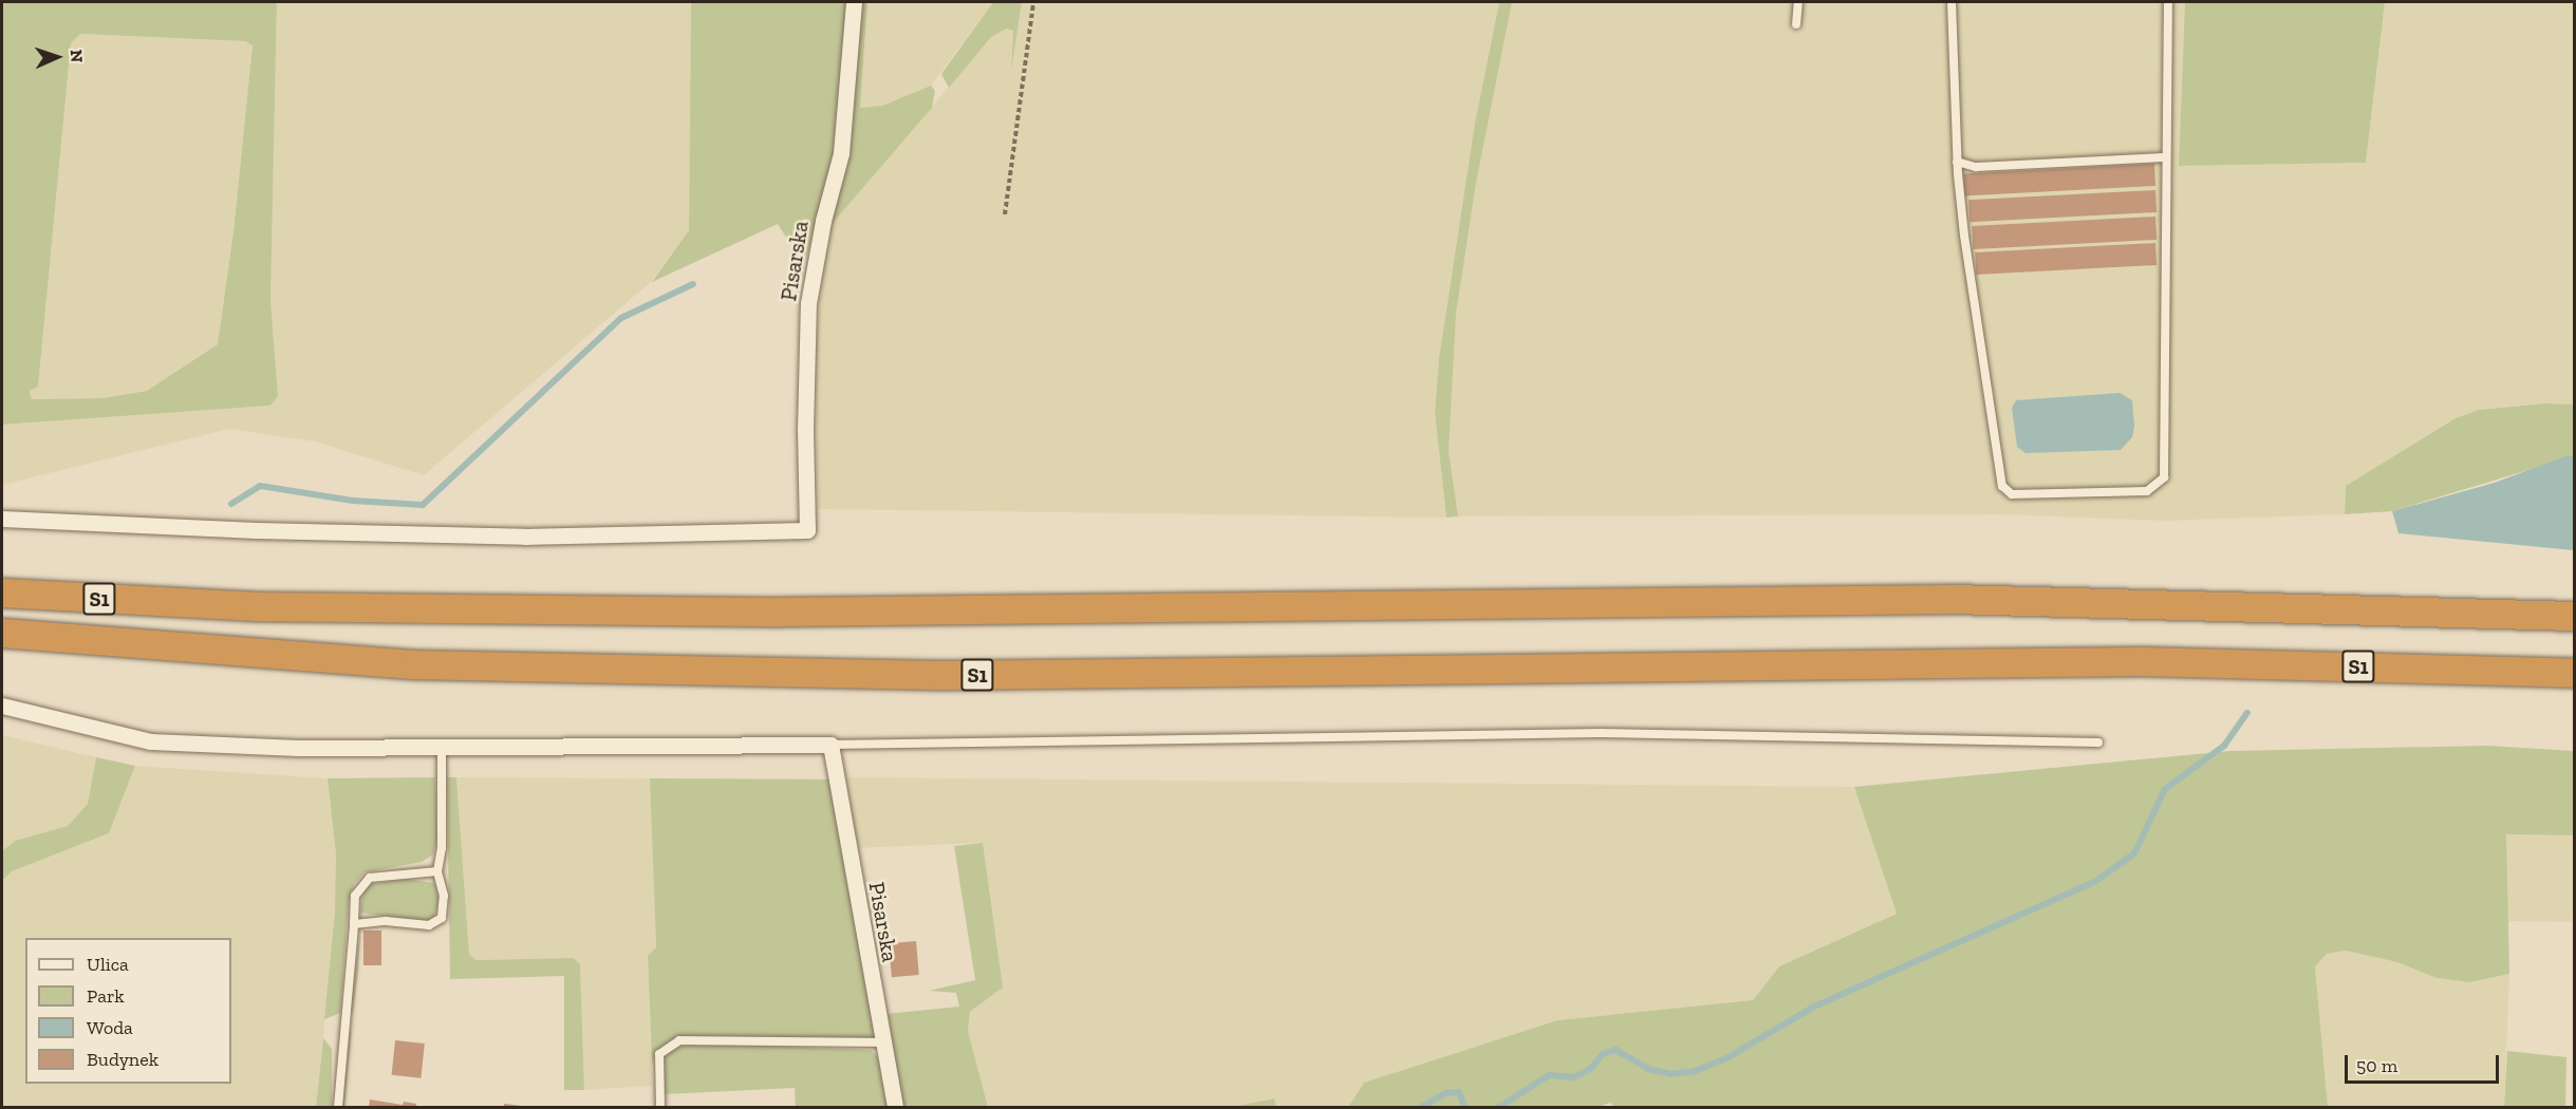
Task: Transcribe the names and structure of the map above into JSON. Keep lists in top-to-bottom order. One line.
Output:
{"streets":{"highway":["S1"],"street":["Pisarska"]},"legend":["Ulica","Park","Woda","Budynek"],"scale_bar":"50 m","north":"right"}
